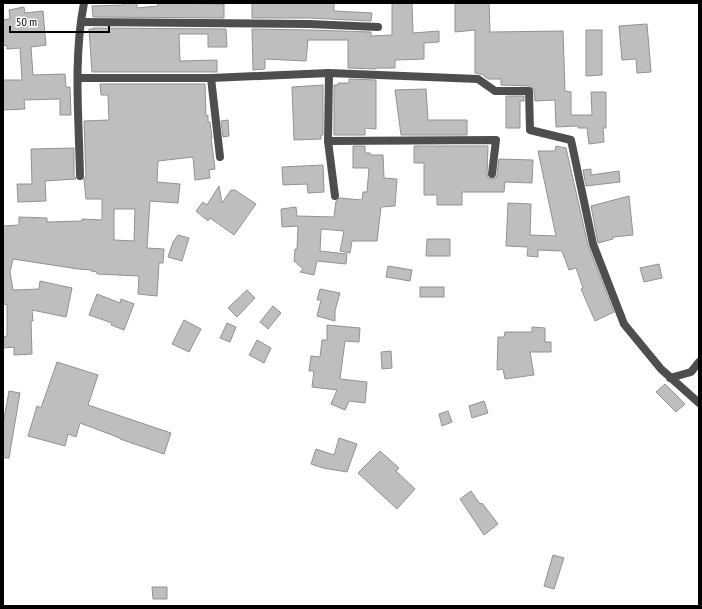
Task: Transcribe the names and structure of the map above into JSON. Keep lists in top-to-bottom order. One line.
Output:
{"scale_bar":"50 m"}
